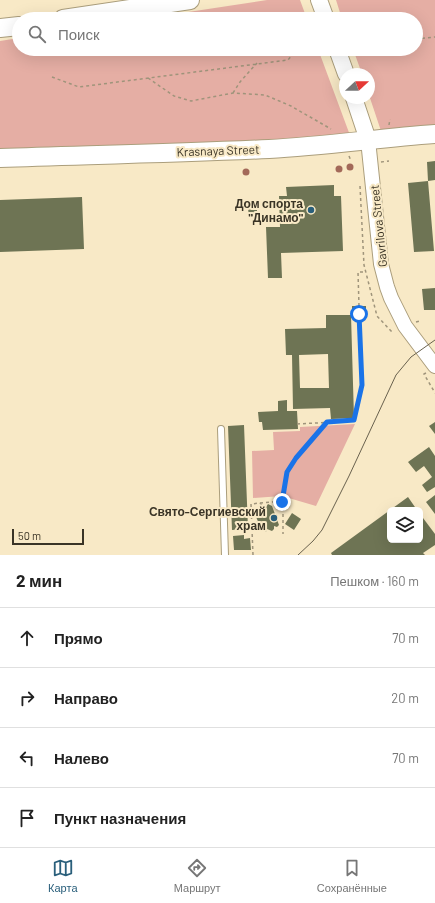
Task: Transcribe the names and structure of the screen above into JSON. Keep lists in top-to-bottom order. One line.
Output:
{"streets":{"main road":["Krasnaya Street","Gavrilova Street"]},"crossings":[["Krasnaya Street","Gavrilova Street"]],"places":["Дом спорта \"Динамо\"","Свято-Сергиевский храм"],"scale_bar":"50 m","north":"right","page":{"search":"Поиск","scale":"50 m","heading":["2 мин","Пешком · 160 m"],"list":[["Прямо","70 m"],["Направо","20 m"],["Налево","70 m"],"Пункт назначения"],"nav":["Карта","Маршрут","Сохранённые"]}}
